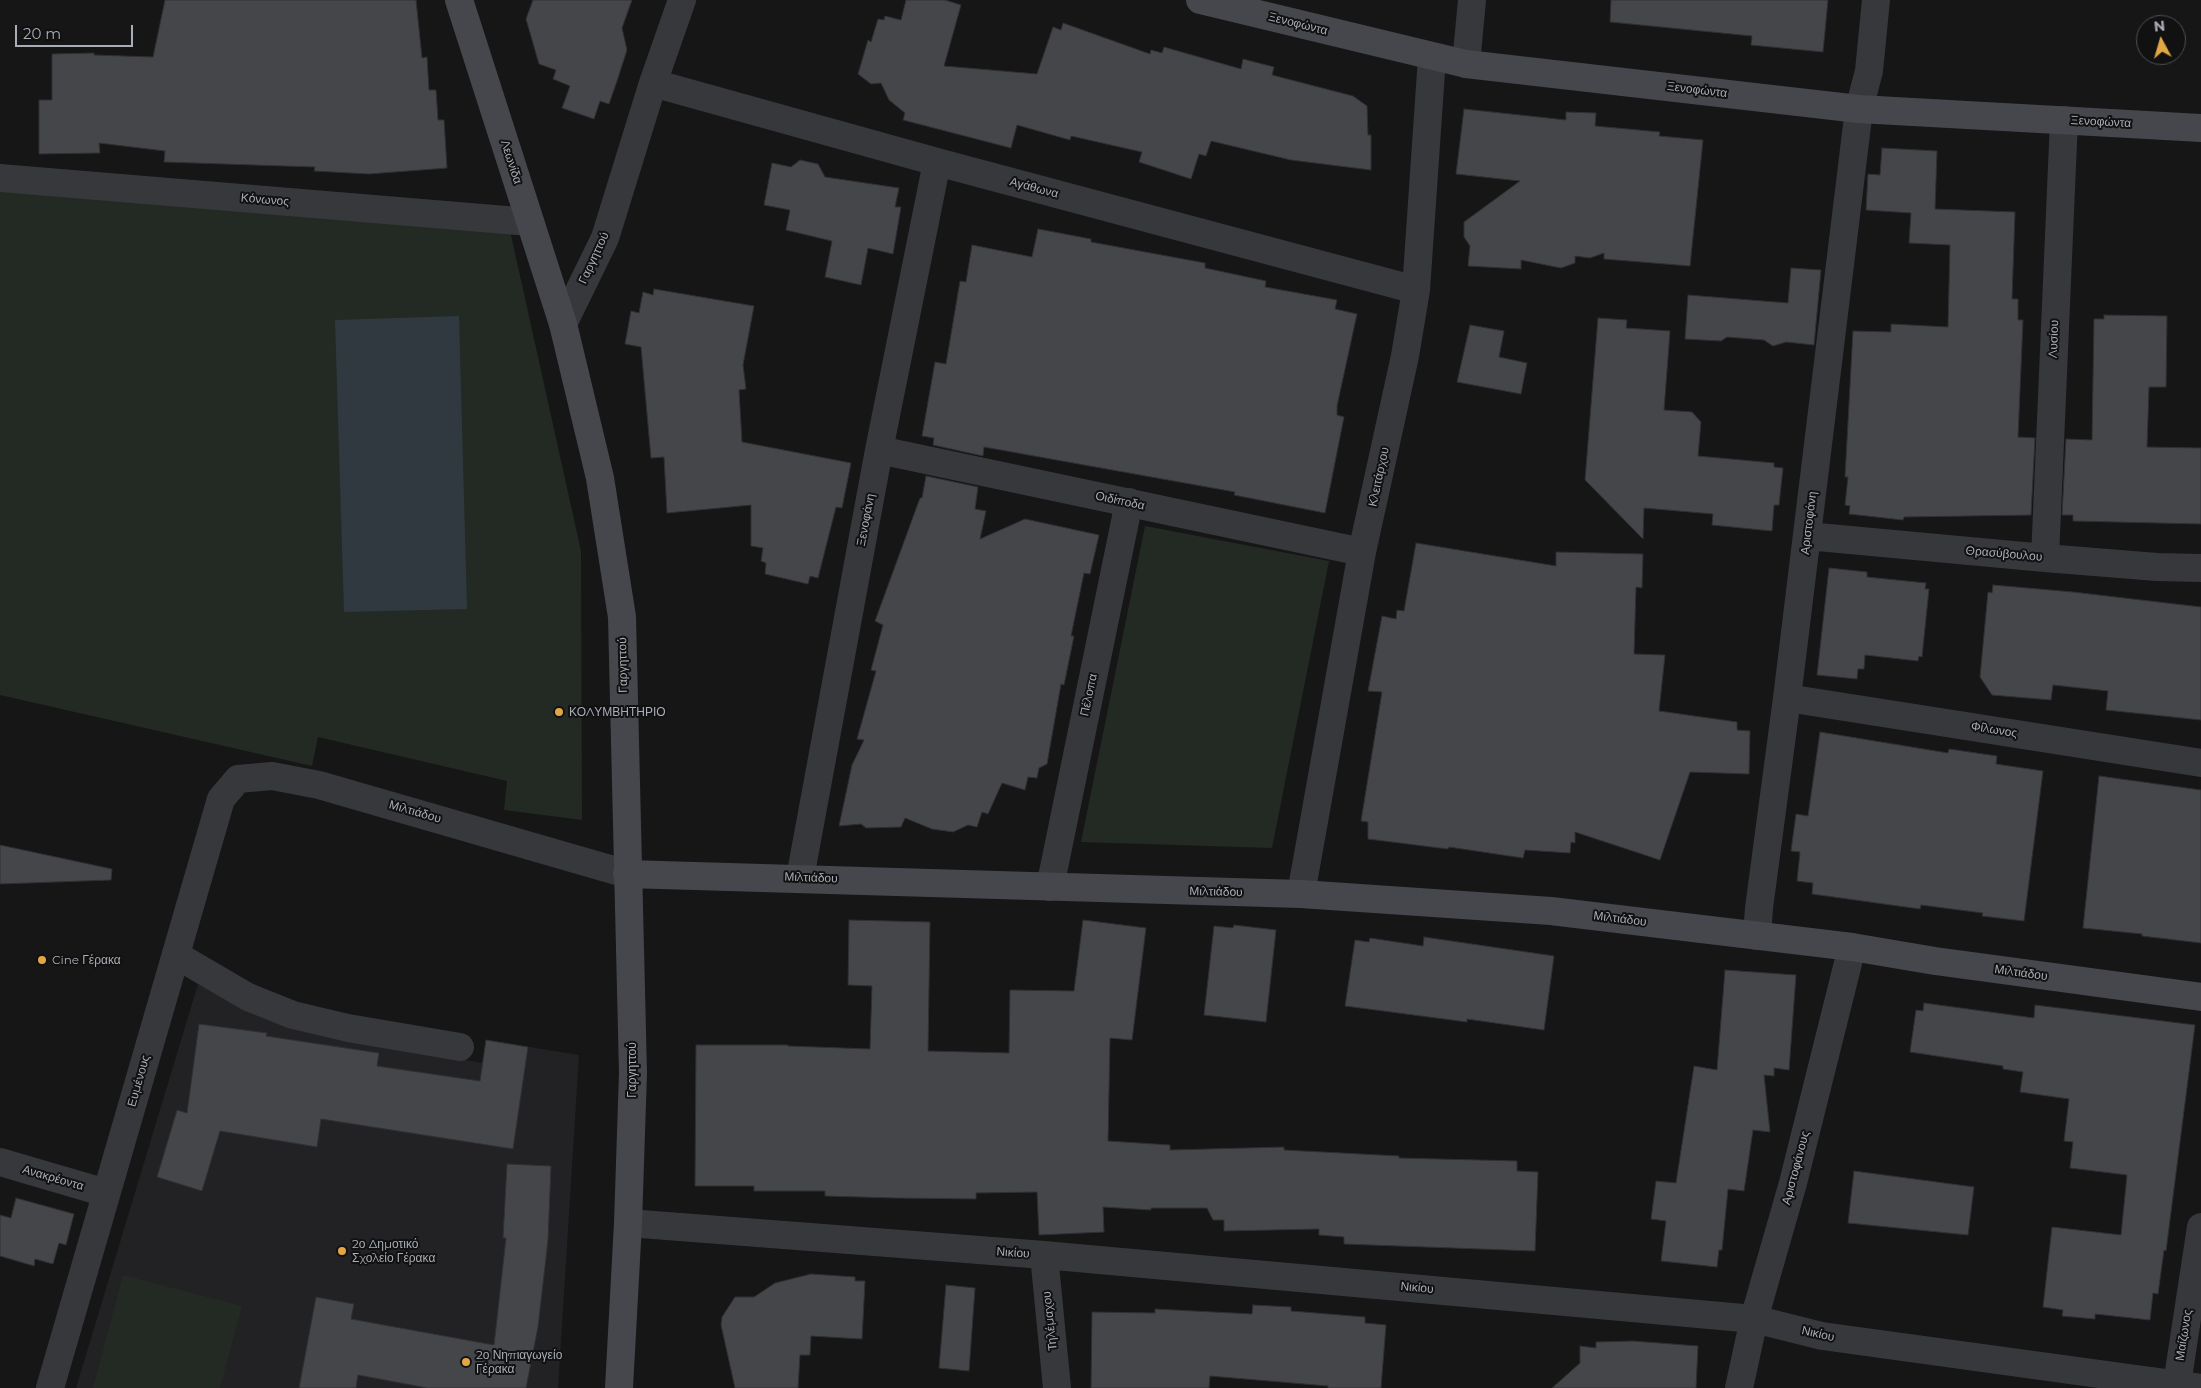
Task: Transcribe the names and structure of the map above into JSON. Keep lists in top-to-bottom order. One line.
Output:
{"streets":{"street":["Ξενοφώντα","Λεωνίδα","Αγάθωνα","Κόνωνος","Γαργηττού","Λυσίου","Κλειτάρχου","Οιδίποδα","Ξενοφάνη","Αριστοφάνη","Θρασύβουλου","Πέλοπα","Φίλωνος","Μιλτιάδου","Ευμένους","Αριστοφάνους","Ανακρέοντα","Νικίου","Τηλέμαχου","Μαίζωνος"]},"crossings":[["Ξενοφώντα","Λυσίου"],["Ξενοφώντα","Κλειτάρχου"],["Ξενοφώντα","Αριστοφάνη"],["Λεωνίδα","Κόνωνος"],["Λεωνίδα","Γαργηττού"],["Αγάθωνα","Γαργηττού"],["Αγάθωνα","Κλειτάρχου"],["Αγάθωνα","Ξενοφάνη"],["Γαργηττού","Μιλτιάδου"],["Γαργηττού","Νικίου"],["Λυσίου","Θρασύβουλου"],["Κλειτάρχου","Οιδίποδα"],["Κλειτάρχου","Μιλτιάδου"],["Οιδίποδα","Ξενοφάνη"],["Οιδίποδα","Πέλοπα"],["Ξενοφάνη","Μιλτιάδου"],["Αριστοφάνη","Θρασύβουλου"],["Αριστοφάνη","Φίλωνος"],["Αριστοφάνη","Μιλτιάδου"],["Πέλοπα","Μιλτιάδου"],["Μιλτιάδου","Ευμένους"],["Μιλτιάδου","Αριστοφάνους"],["Ευμένους","Ανακρέοντα"],["Αριστοφάνους","Νικίου"],["Νικίου","Τηλέμαχου"],["Νικίου","Μαίζωνος"]],"places":["ΚΟΛΥΜΒΗΤΗΡΙΟ","Cine Γέρακα","2ο Δημοτικό Σχολείο Γέρακα","2ο Νηπιαγωγείο Γέρακα"],"scale_bar":"20 m","north":"top"}
